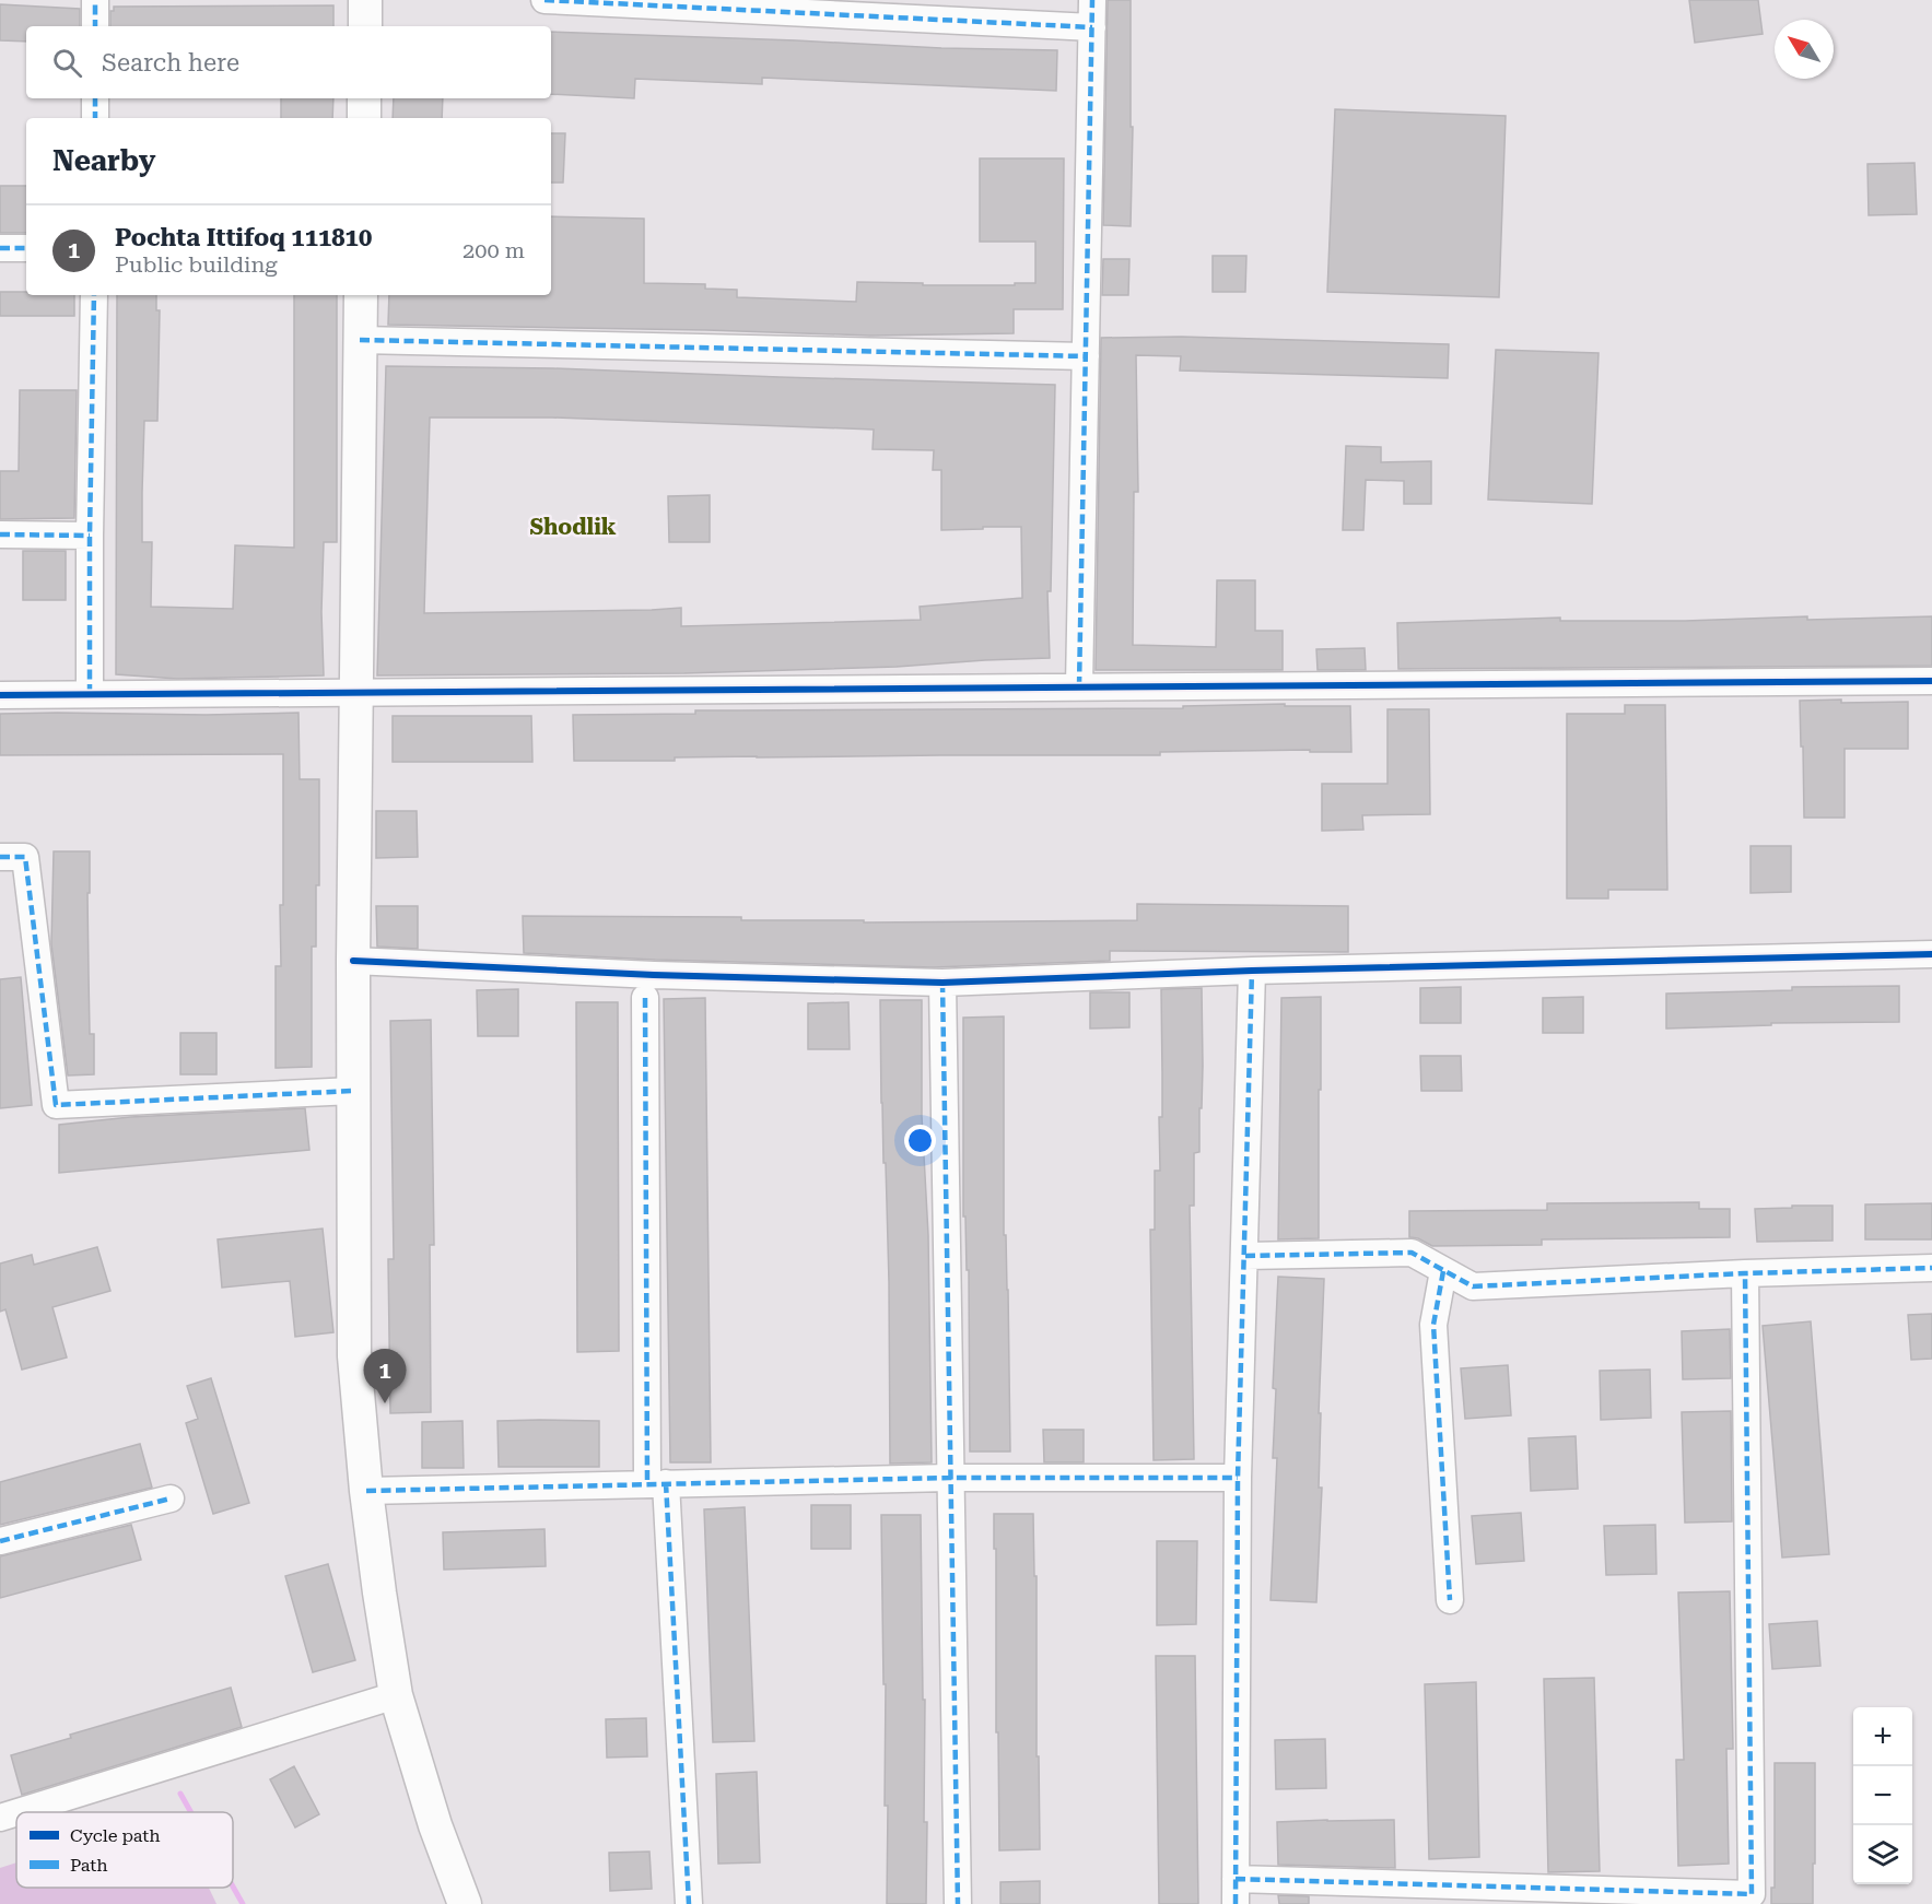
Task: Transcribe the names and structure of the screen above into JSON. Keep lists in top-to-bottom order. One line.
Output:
{"districts":["Shodlik"],"legend":["Cycle path","Path"],"north":"top left","page":{"search":"Search here","heading":"Nearby","list":[{"mark":"1","name":"Pochta Ittifoq 111810","note":"Public building","value":"200 m"}],"pins":"1","map_buttons":["+","−"]}}
